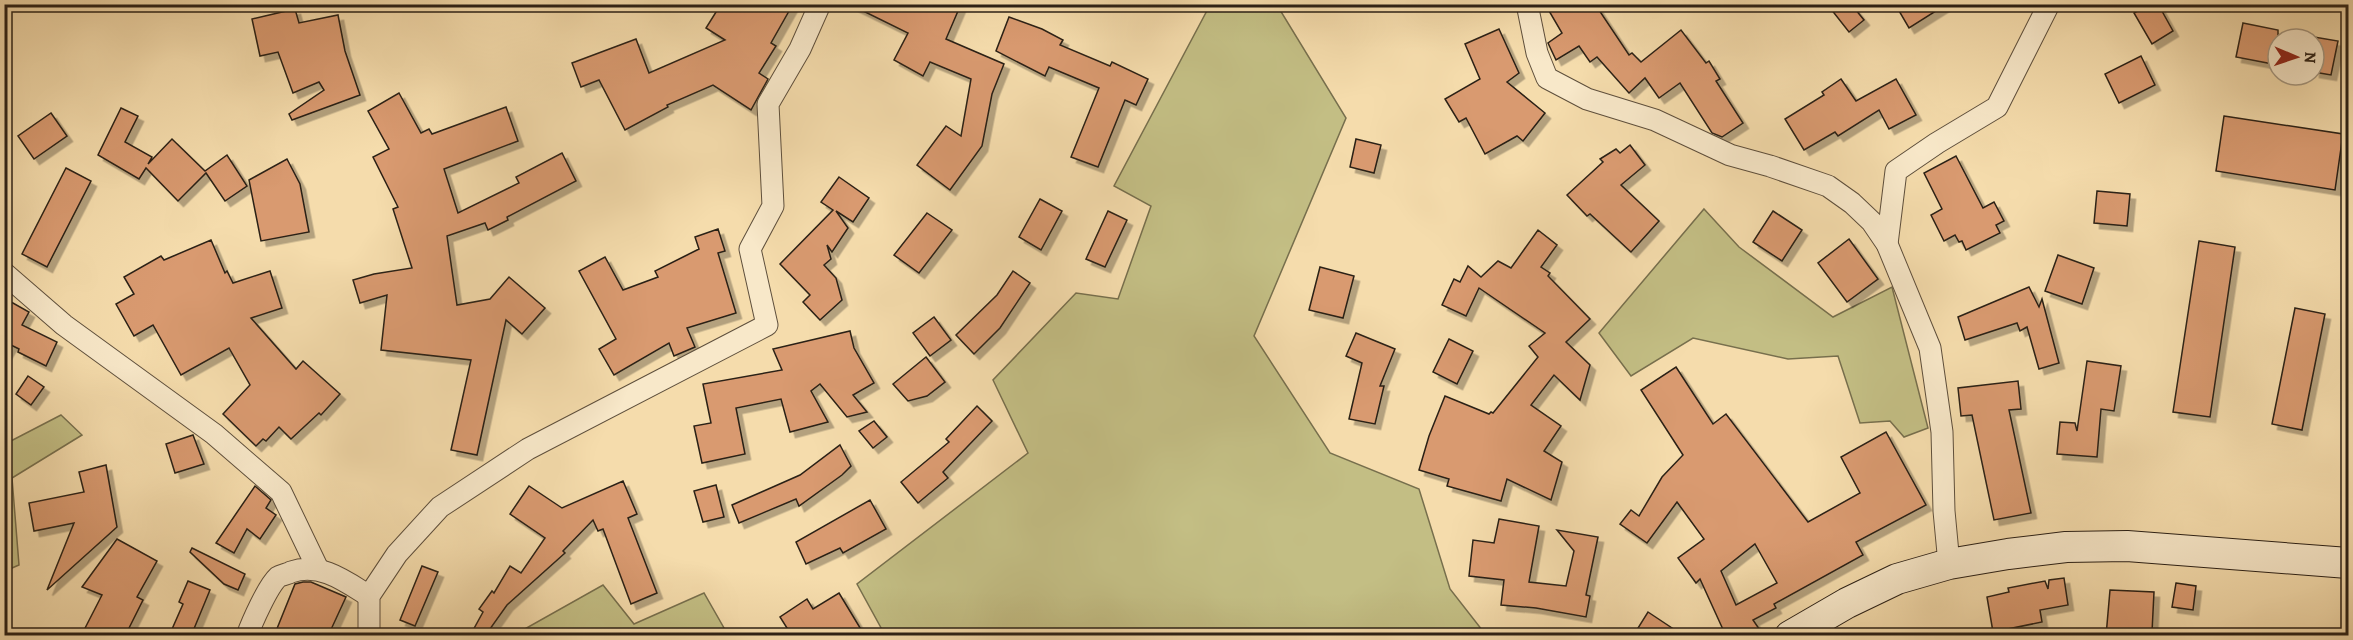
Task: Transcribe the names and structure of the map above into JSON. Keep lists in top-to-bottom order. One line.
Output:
{"north":"right"}
